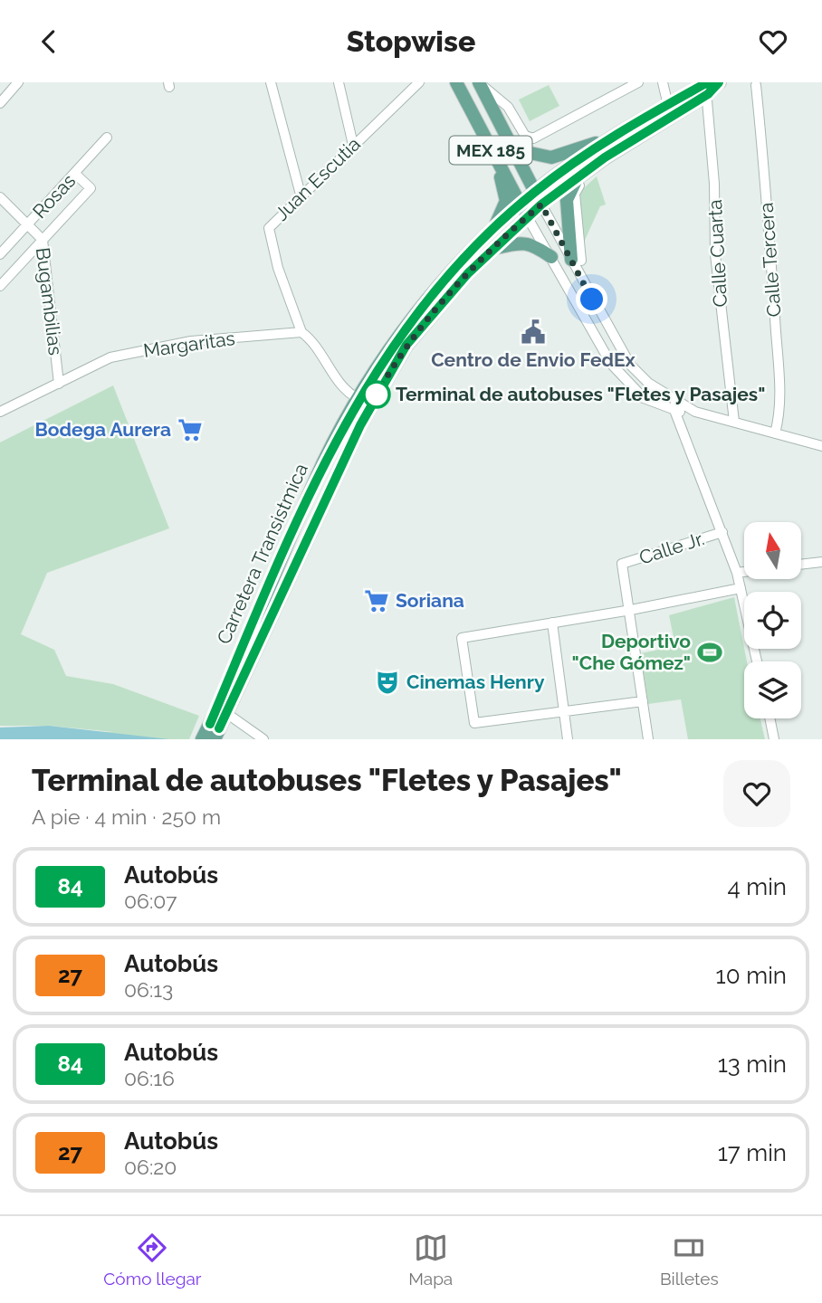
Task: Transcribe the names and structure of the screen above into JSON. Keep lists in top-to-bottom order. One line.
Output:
{"streets":{"main road":["MEX 185","Carretera Transistmica"],"street":["Juan Escutia","Rosas","Calle Cuarta","Calle Tercera","Bugambilias","Margaritas","Calle Jr."]},"crossings":[["MEX 185","Carretera Transistmica"],["Juan Escutia","Margaritas"],["Rosas","Bugambilias"],["Calle Cuarta","Carretera Transistmica"],["Bugambilias","Margaritas"]],"places":{"public building":["Centro de Envio FedEx"],"other":["Terminal de autobuses \"Fletes y Pasajes\""],"supermarket":["Bodega Aurera","Soriana"],"sports":["Deportivo \"Che Gómez\""],"theatre":["Cinemas Henry"]},"lines":["bus line 84"],"north":"top","page":{"header":"Stopwise","heading":["Terminal de autobuses \"Fletes y Pasajes\"","A pie · 4 min · 250 m"],"list":[{"mark":"84","name":"Autobús","note":"06:07","value":"4 min"},{"mark":"27","name":"Autobús","note":"06:13","value":"10 min"},{"mark":"84","name":"Autobús","note":"06:16","value":"13 min"},{"mark":"27","name":"Autobús","note":"06:20","value":"17 min"}],"tabs":["Cómo llegar","Mapa","Billetes"]}}
